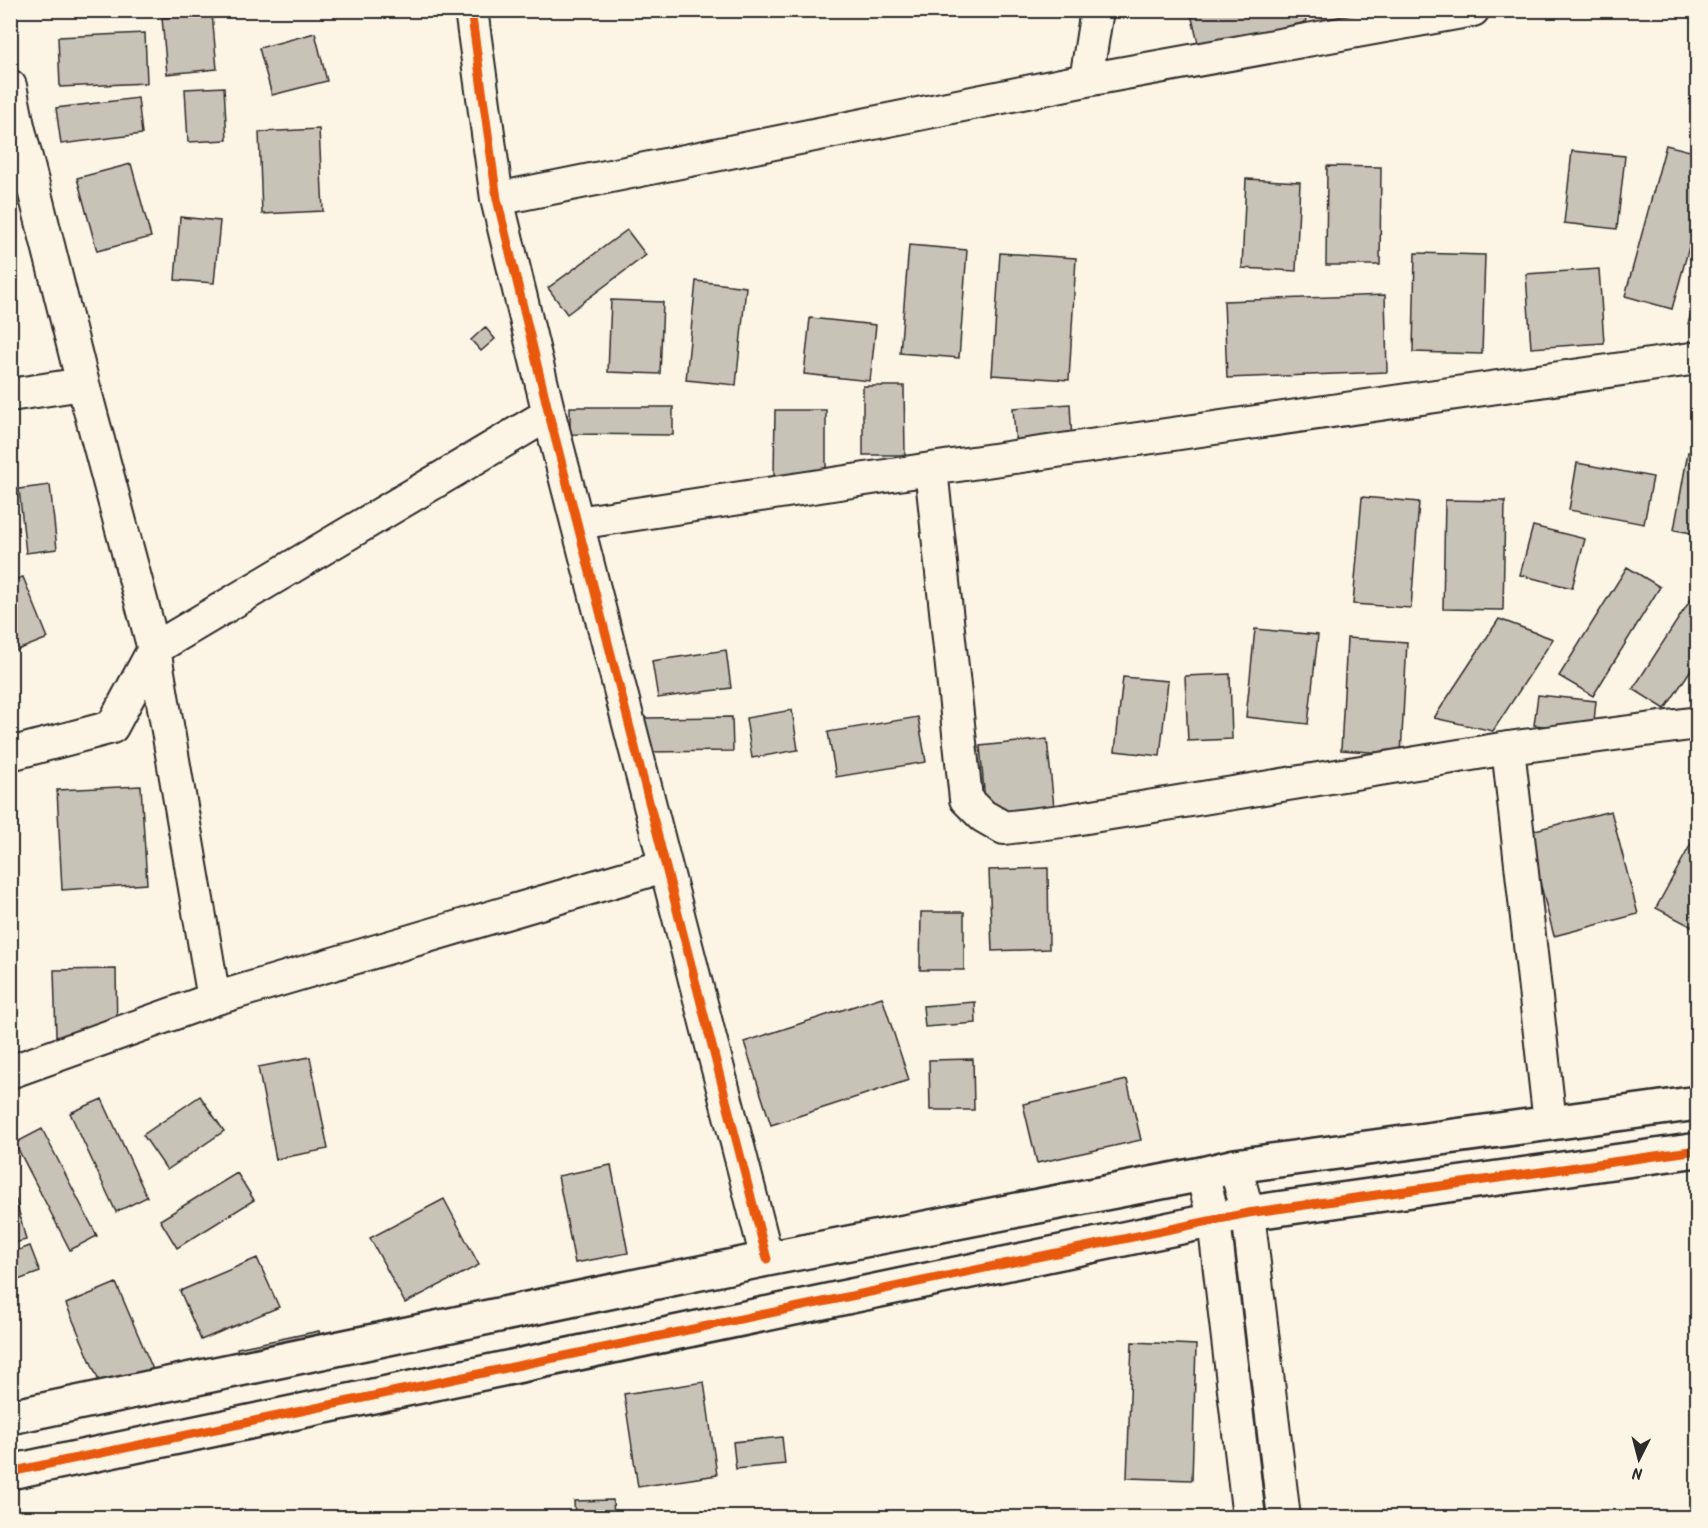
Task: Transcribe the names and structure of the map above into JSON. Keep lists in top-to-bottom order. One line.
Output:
{"north":"bottom"}
